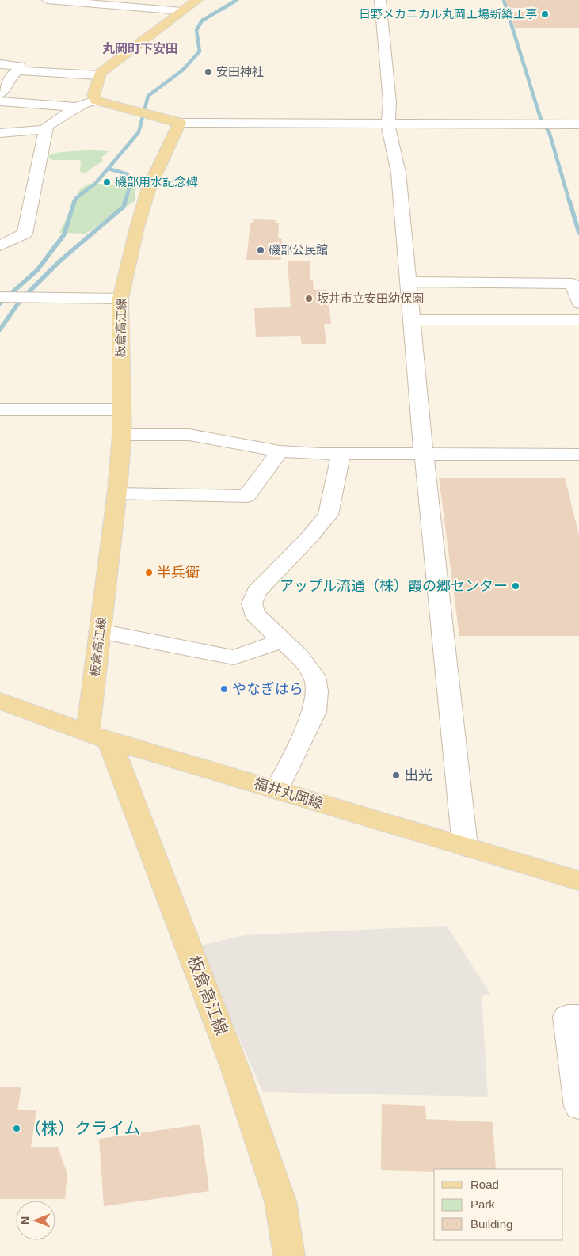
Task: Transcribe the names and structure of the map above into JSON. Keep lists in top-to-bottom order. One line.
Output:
{"streets":{"main road":["板倉高江線","福井丸岡線"]},"crossings":[["板倉高江線","福井丸岡線"]],"districts":["丸岡町下安田"],"places":["日野メカニカル丸岡工場新築工事","安田神社","磯部用水記念碑","磯部公民館","坂井市立安田幼保園","半兵衛","アップル流通（株）霞の郷センター","やなぎはら","出光","（株）クライム"],"legend":["Road","Park","Building"],"north":"left"}
